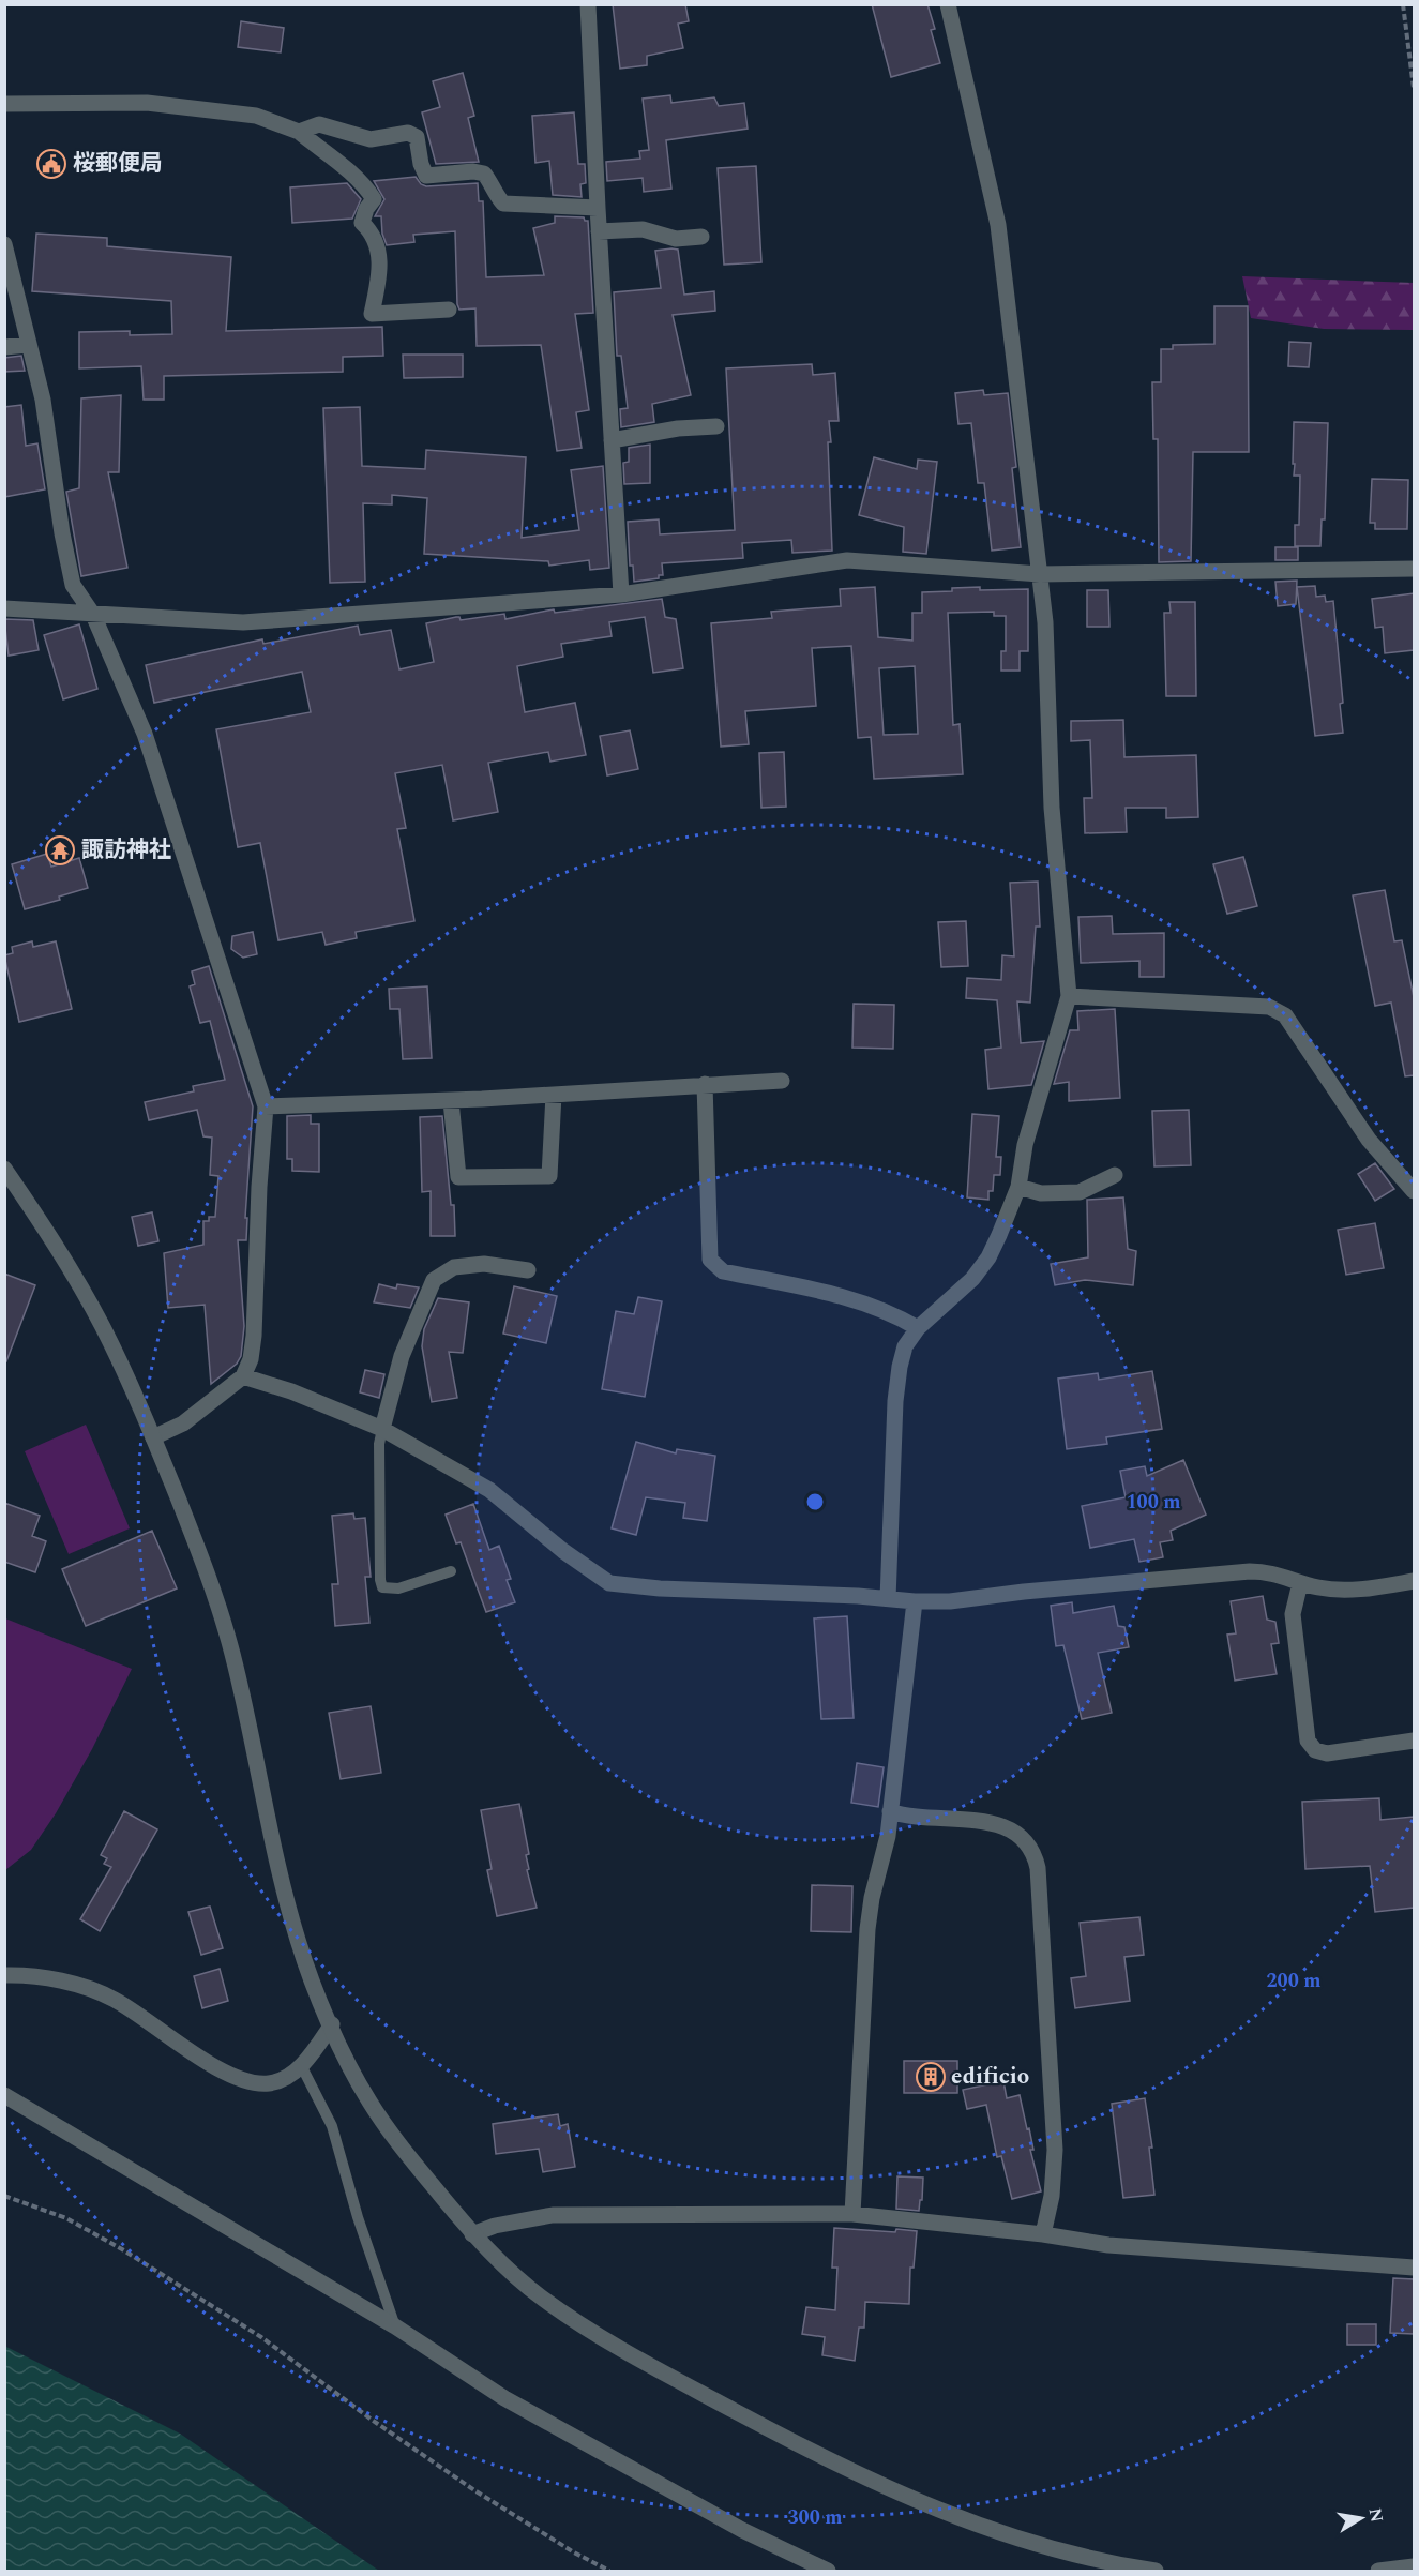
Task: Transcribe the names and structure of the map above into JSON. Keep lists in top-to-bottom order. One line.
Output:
{"places":{"public building":["桜郵便局"],"temple":["諏訪神社"],"building":["edificio"]},"north":"right","rings":["100 m","200 m","300 m"]}
